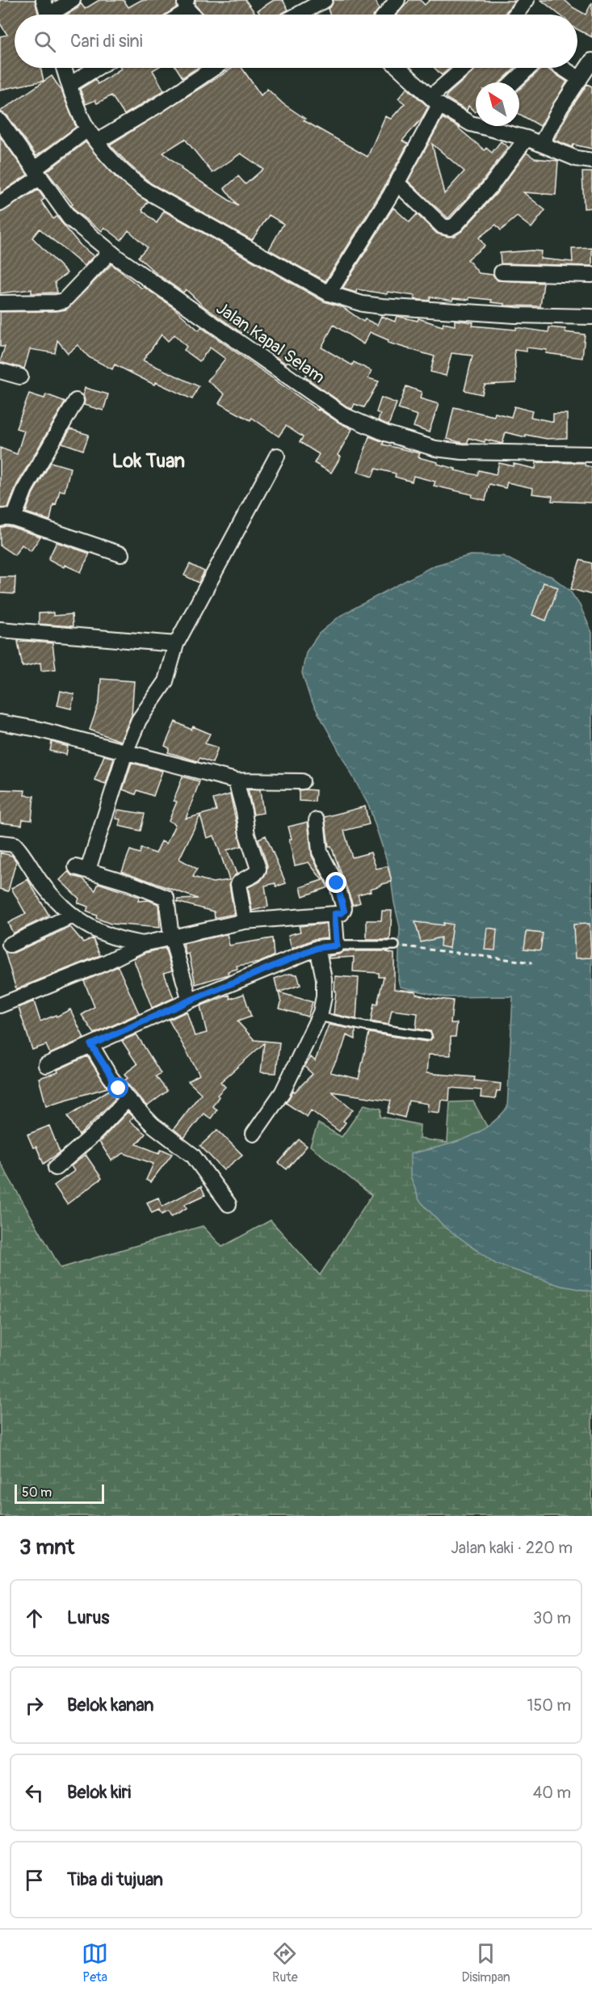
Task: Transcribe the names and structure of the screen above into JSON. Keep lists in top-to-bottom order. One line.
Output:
{"streets":{"street":["Jalan Kapal Selam"]},"districts":["Lok Tuan"],"scale_bar":"50 m","north":"top left","page":{"search":"Cari di sini","scale":"50 m","heading":["3 mnt","Jalan kaki · 220 m"],"list":[["Lurus","30 m"],["Belok kanan","150 m"],["Belok kiri","40 m"],"Tiba di tujuan"],"nav":["Peta","Rute","Disimpan"]}}
